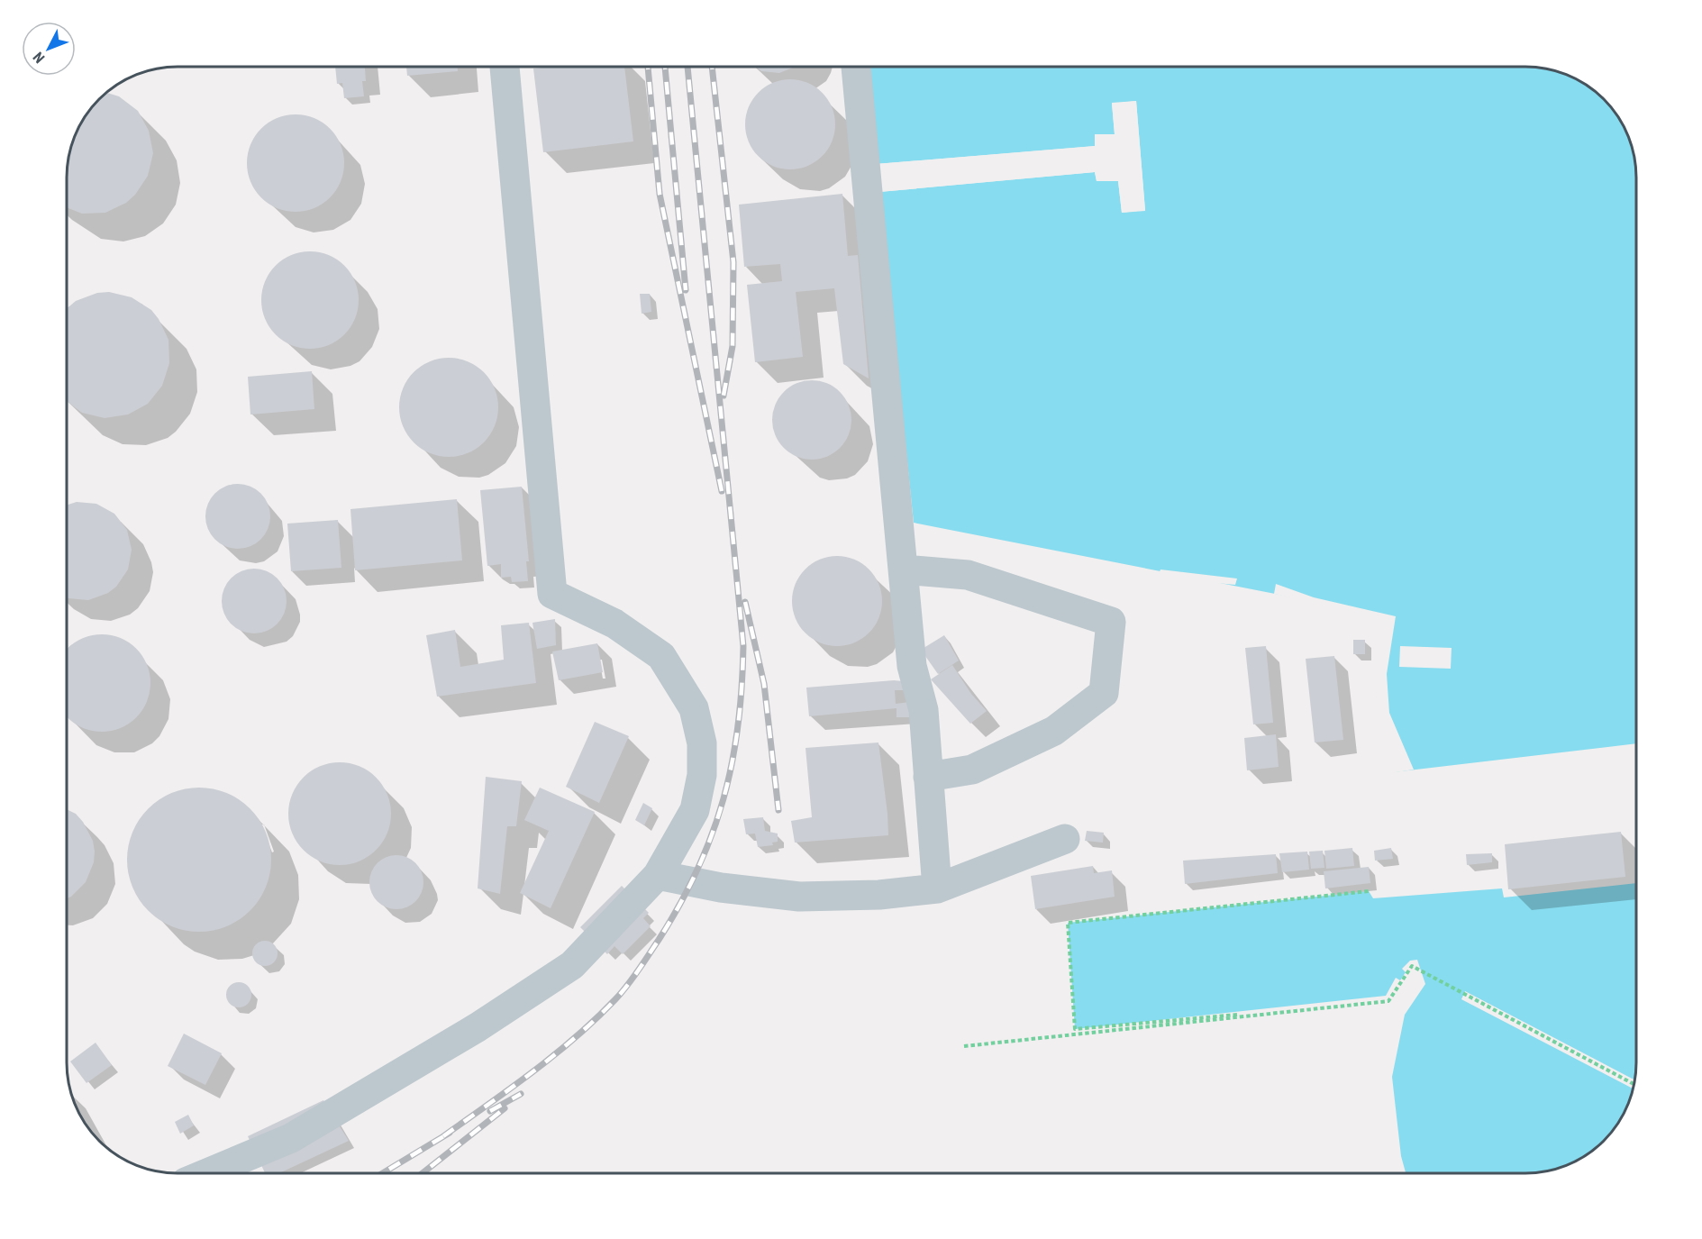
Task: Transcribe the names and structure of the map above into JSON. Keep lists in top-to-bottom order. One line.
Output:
{"north":"bottom left"}
